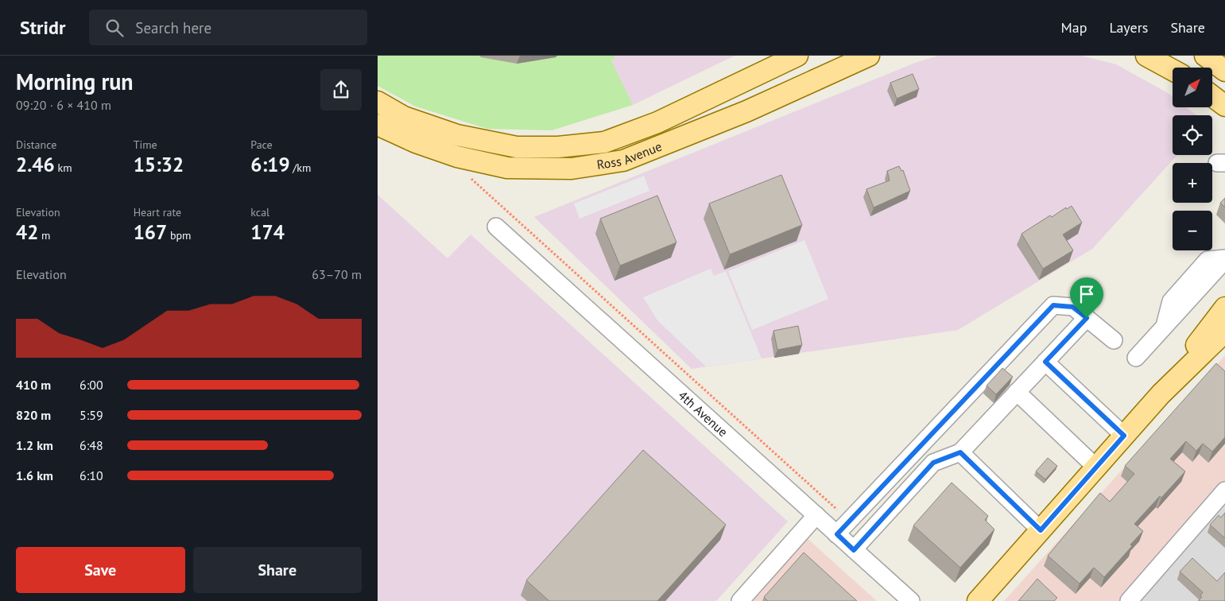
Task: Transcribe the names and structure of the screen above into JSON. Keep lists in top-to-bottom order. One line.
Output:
{"streets":{"main road":["Ross Avenue"],"street":["4th Avenue"]},"north":"top right","page":{"header":"Stridr","search":"Search here","nav":["Map","Layers","Share"],"heading":["Morning run","09:20 · 6 × 410 m"],"map_buttons":["+","−"],"stats":[["Distance","2.46 km"],["Time","15:32"],["Pace","6:19 /km"],["Elevation","42 m"],["Heart rate","167 bpm"],["kcal","174"]],"chart":["Elevation","63–70 m"],"list":[{"name":"410 m","note":"6:00"},{"name":"820 m","note":"5:59"},{"name":"1.2 km","note":"6:48"},{"name":"1.6 km","note":"6:10"}],"buttons":["Save","Share"]}}
